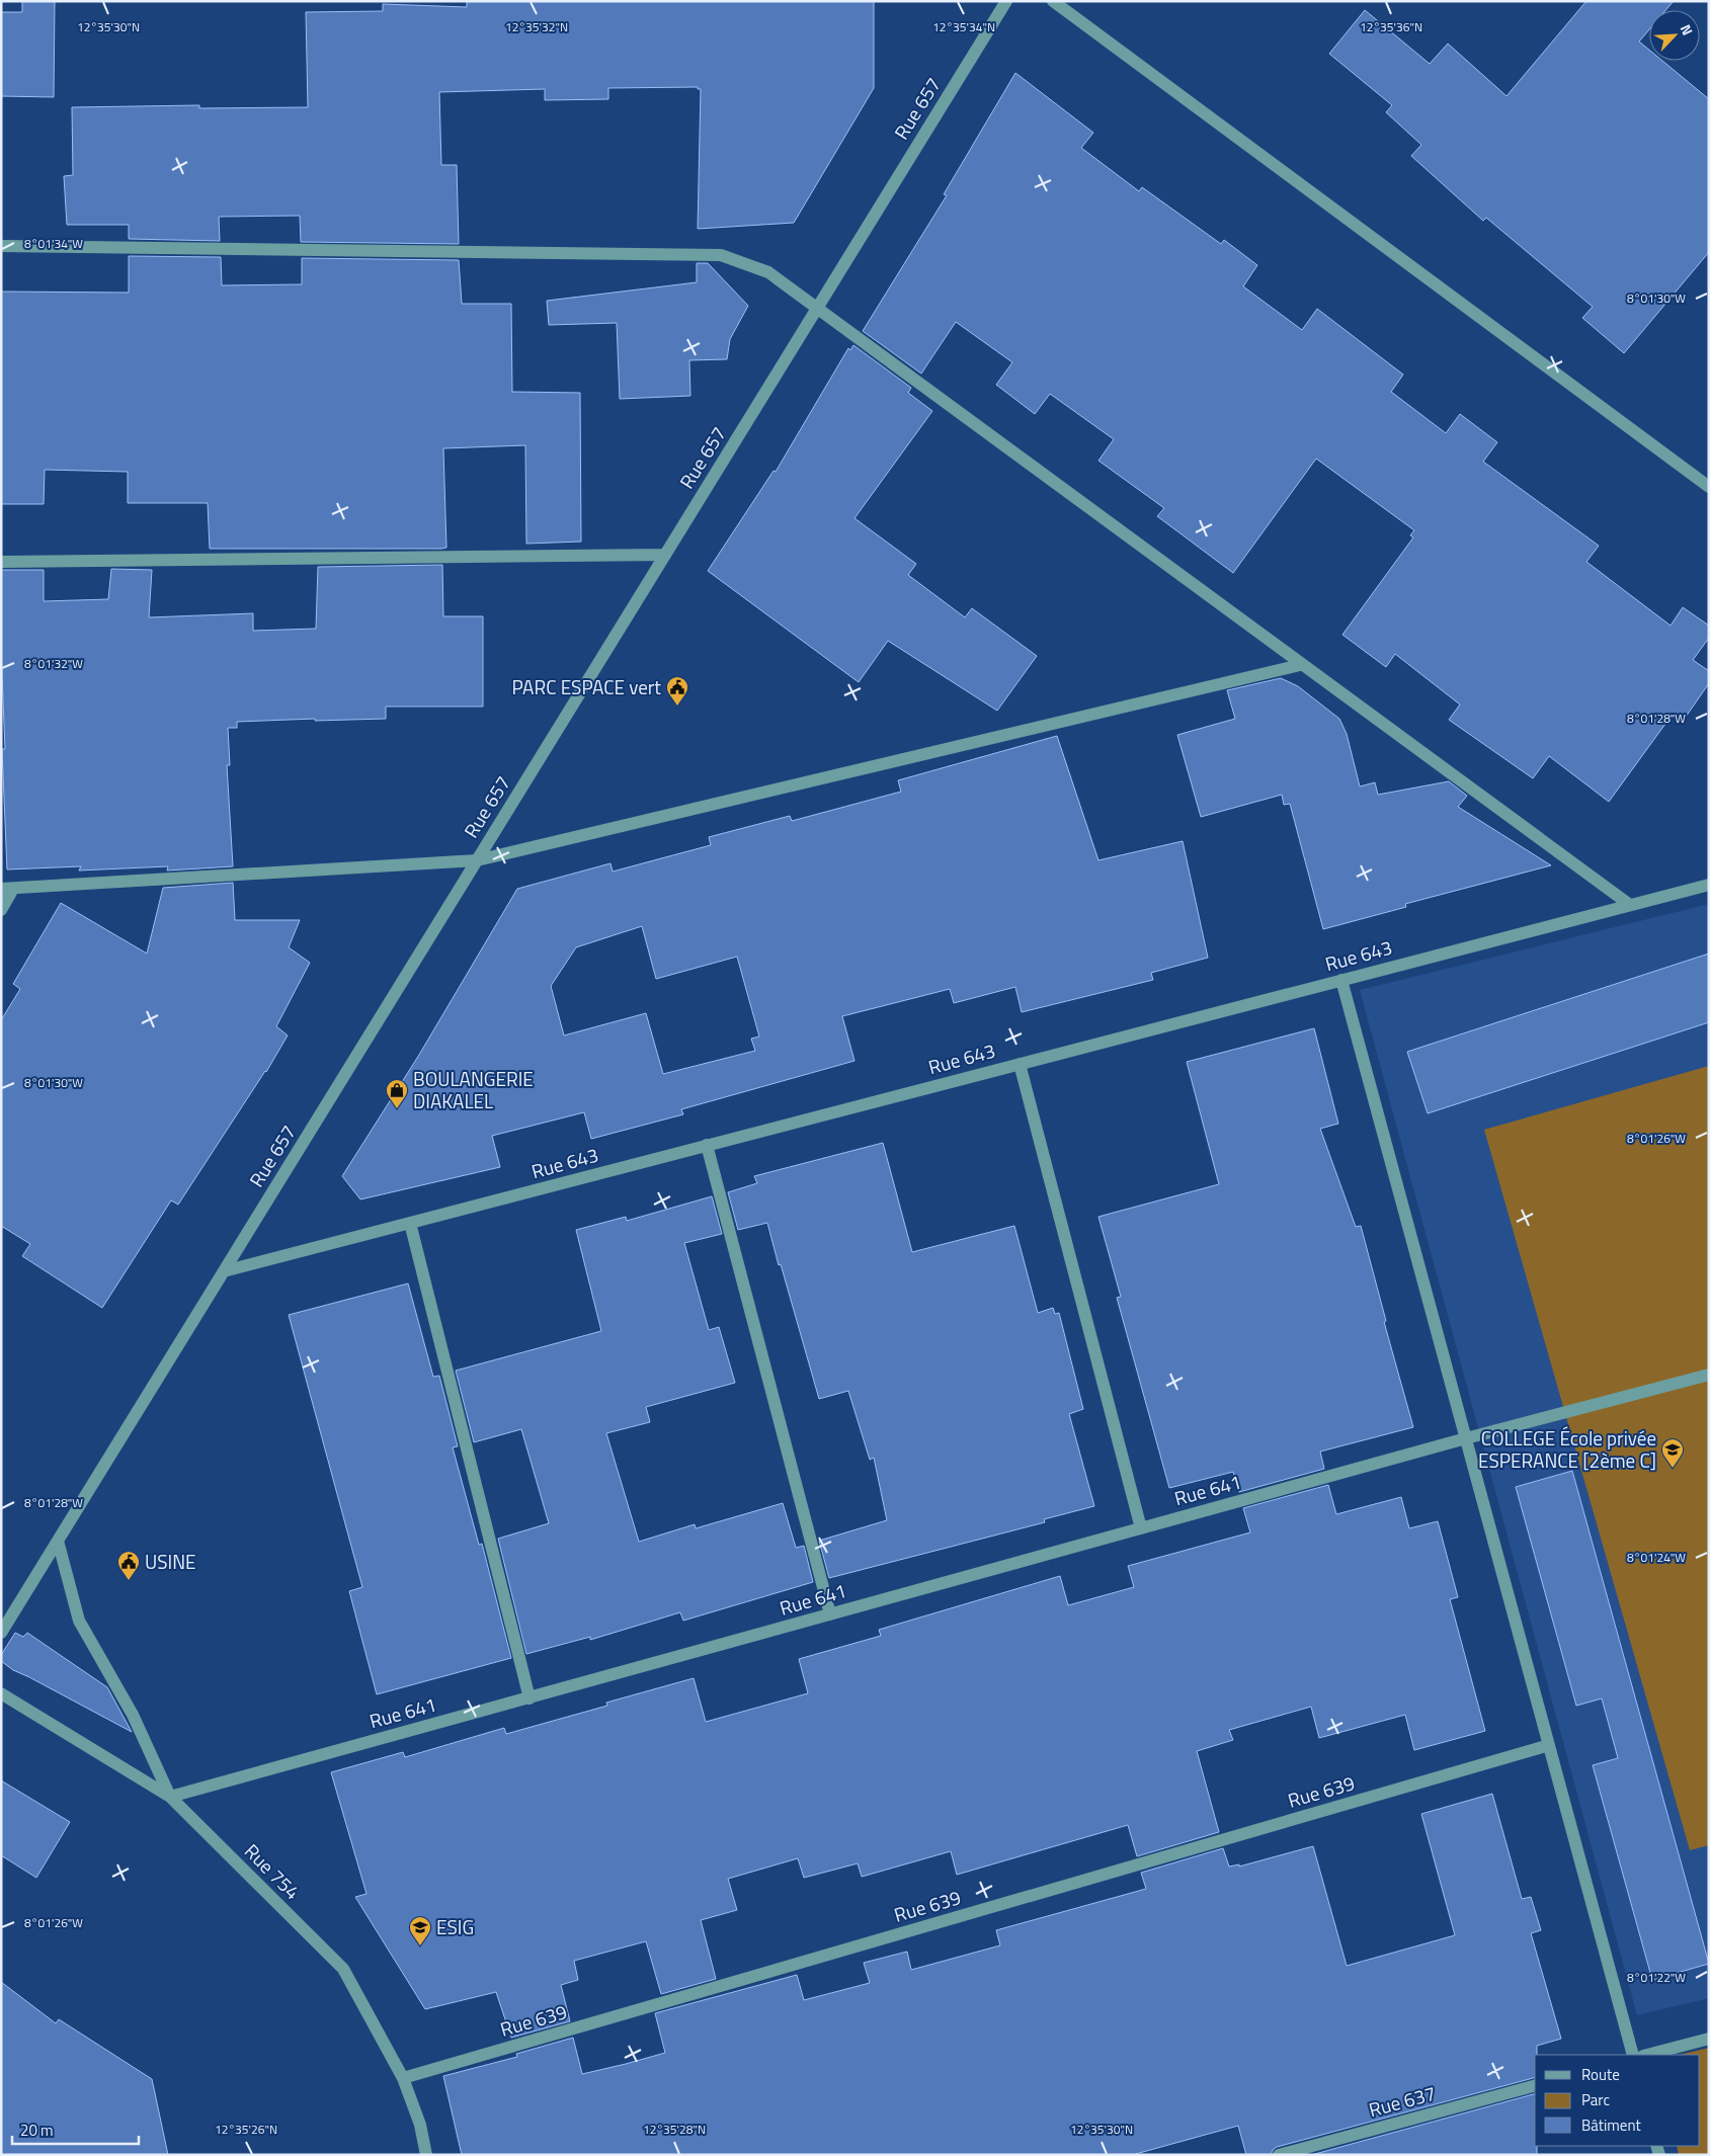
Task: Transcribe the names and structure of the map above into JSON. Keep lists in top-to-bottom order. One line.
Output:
{"streets":{"street":["Rue 657","Rue 643","Rue 641","Rue 639","Rue 754","Rue 637"]},"crossings":[["Rue 657","Rue 643"],["Rue 641","Rue 754"],["Rue 639","Rue 754"]],"places":{"public building":["PARC ESPACE vert","USINE"],"shop":["BOULANGERIE DIAKALEL"],"school or university":["COLLEGE École privée ESPERANCE [2ème C]","ESIG"]},"legend":["Route","Parc","Bâtiment"],"scale_bar":"20 m","north":"top right","coordinates":["12°35'30\"N","12°35'32\"N","12°35'34\"N","12°35'36\"N","8°01'34\"W","8°01'30\"W","8°01'32\"W","8°01'28\"W","8°01'26\"W","8°01'24\"W","8°01'22\"W","12°35'26\"N","12°35'28\"N"]}
